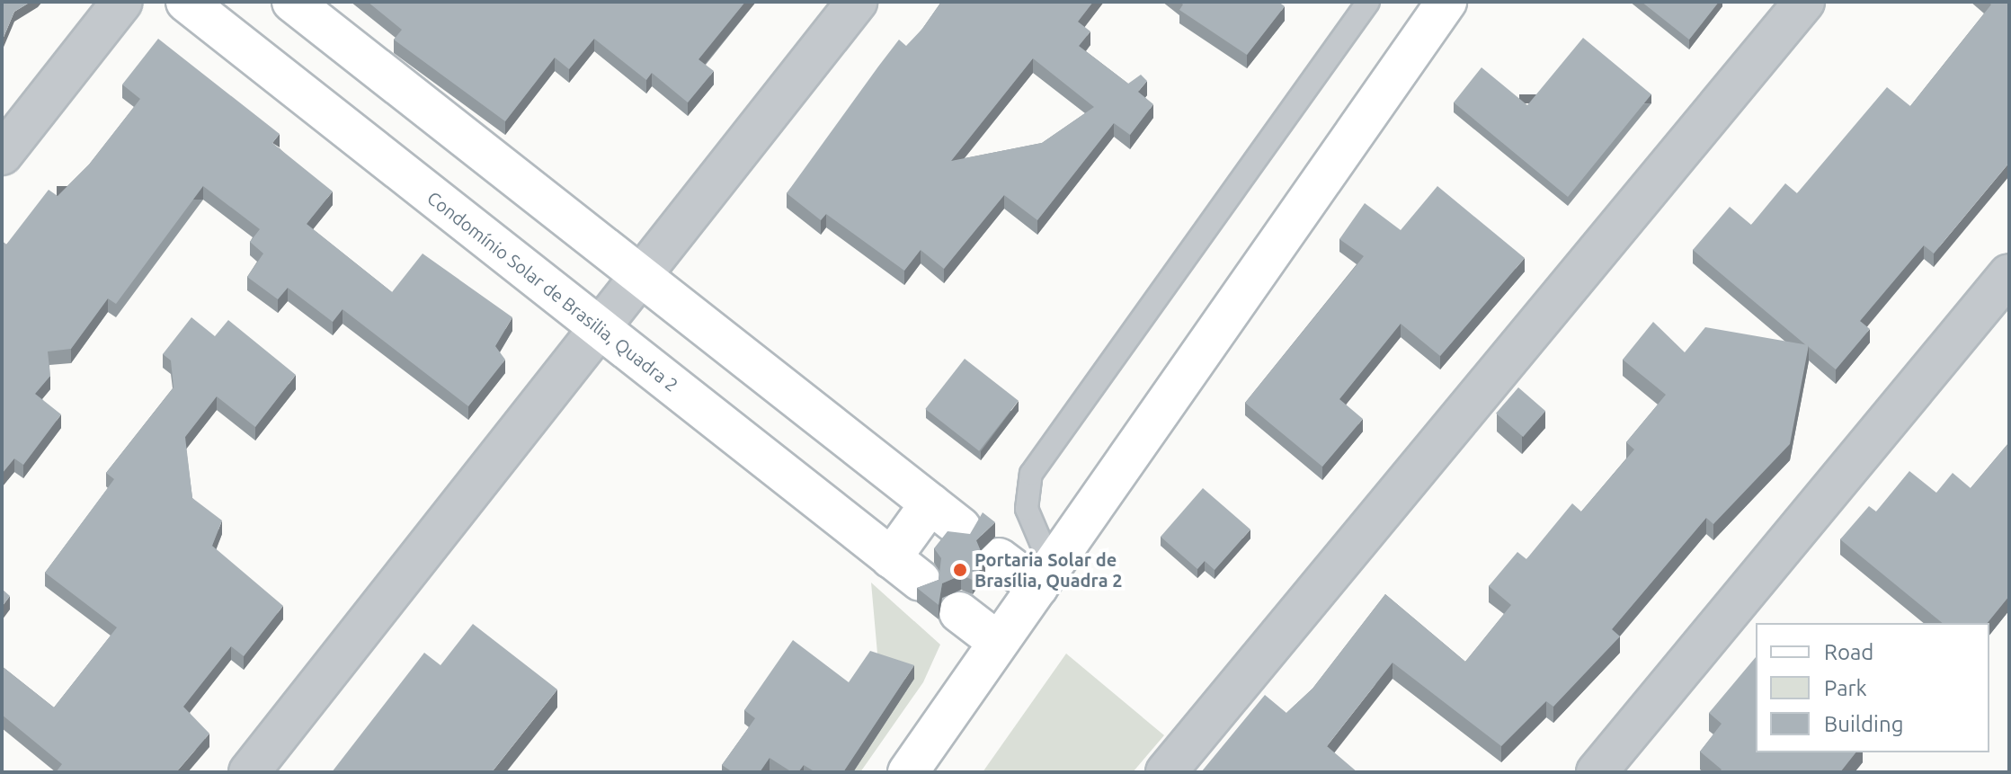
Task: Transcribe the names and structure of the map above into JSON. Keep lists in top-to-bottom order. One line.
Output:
{"streets":{"street":["Condomínio Solar de Brasilia, Quadra 2"]},"places":["Portaria Solar de Brasília, Quadra 2"],"legend":["Road","Park","Building"]}
